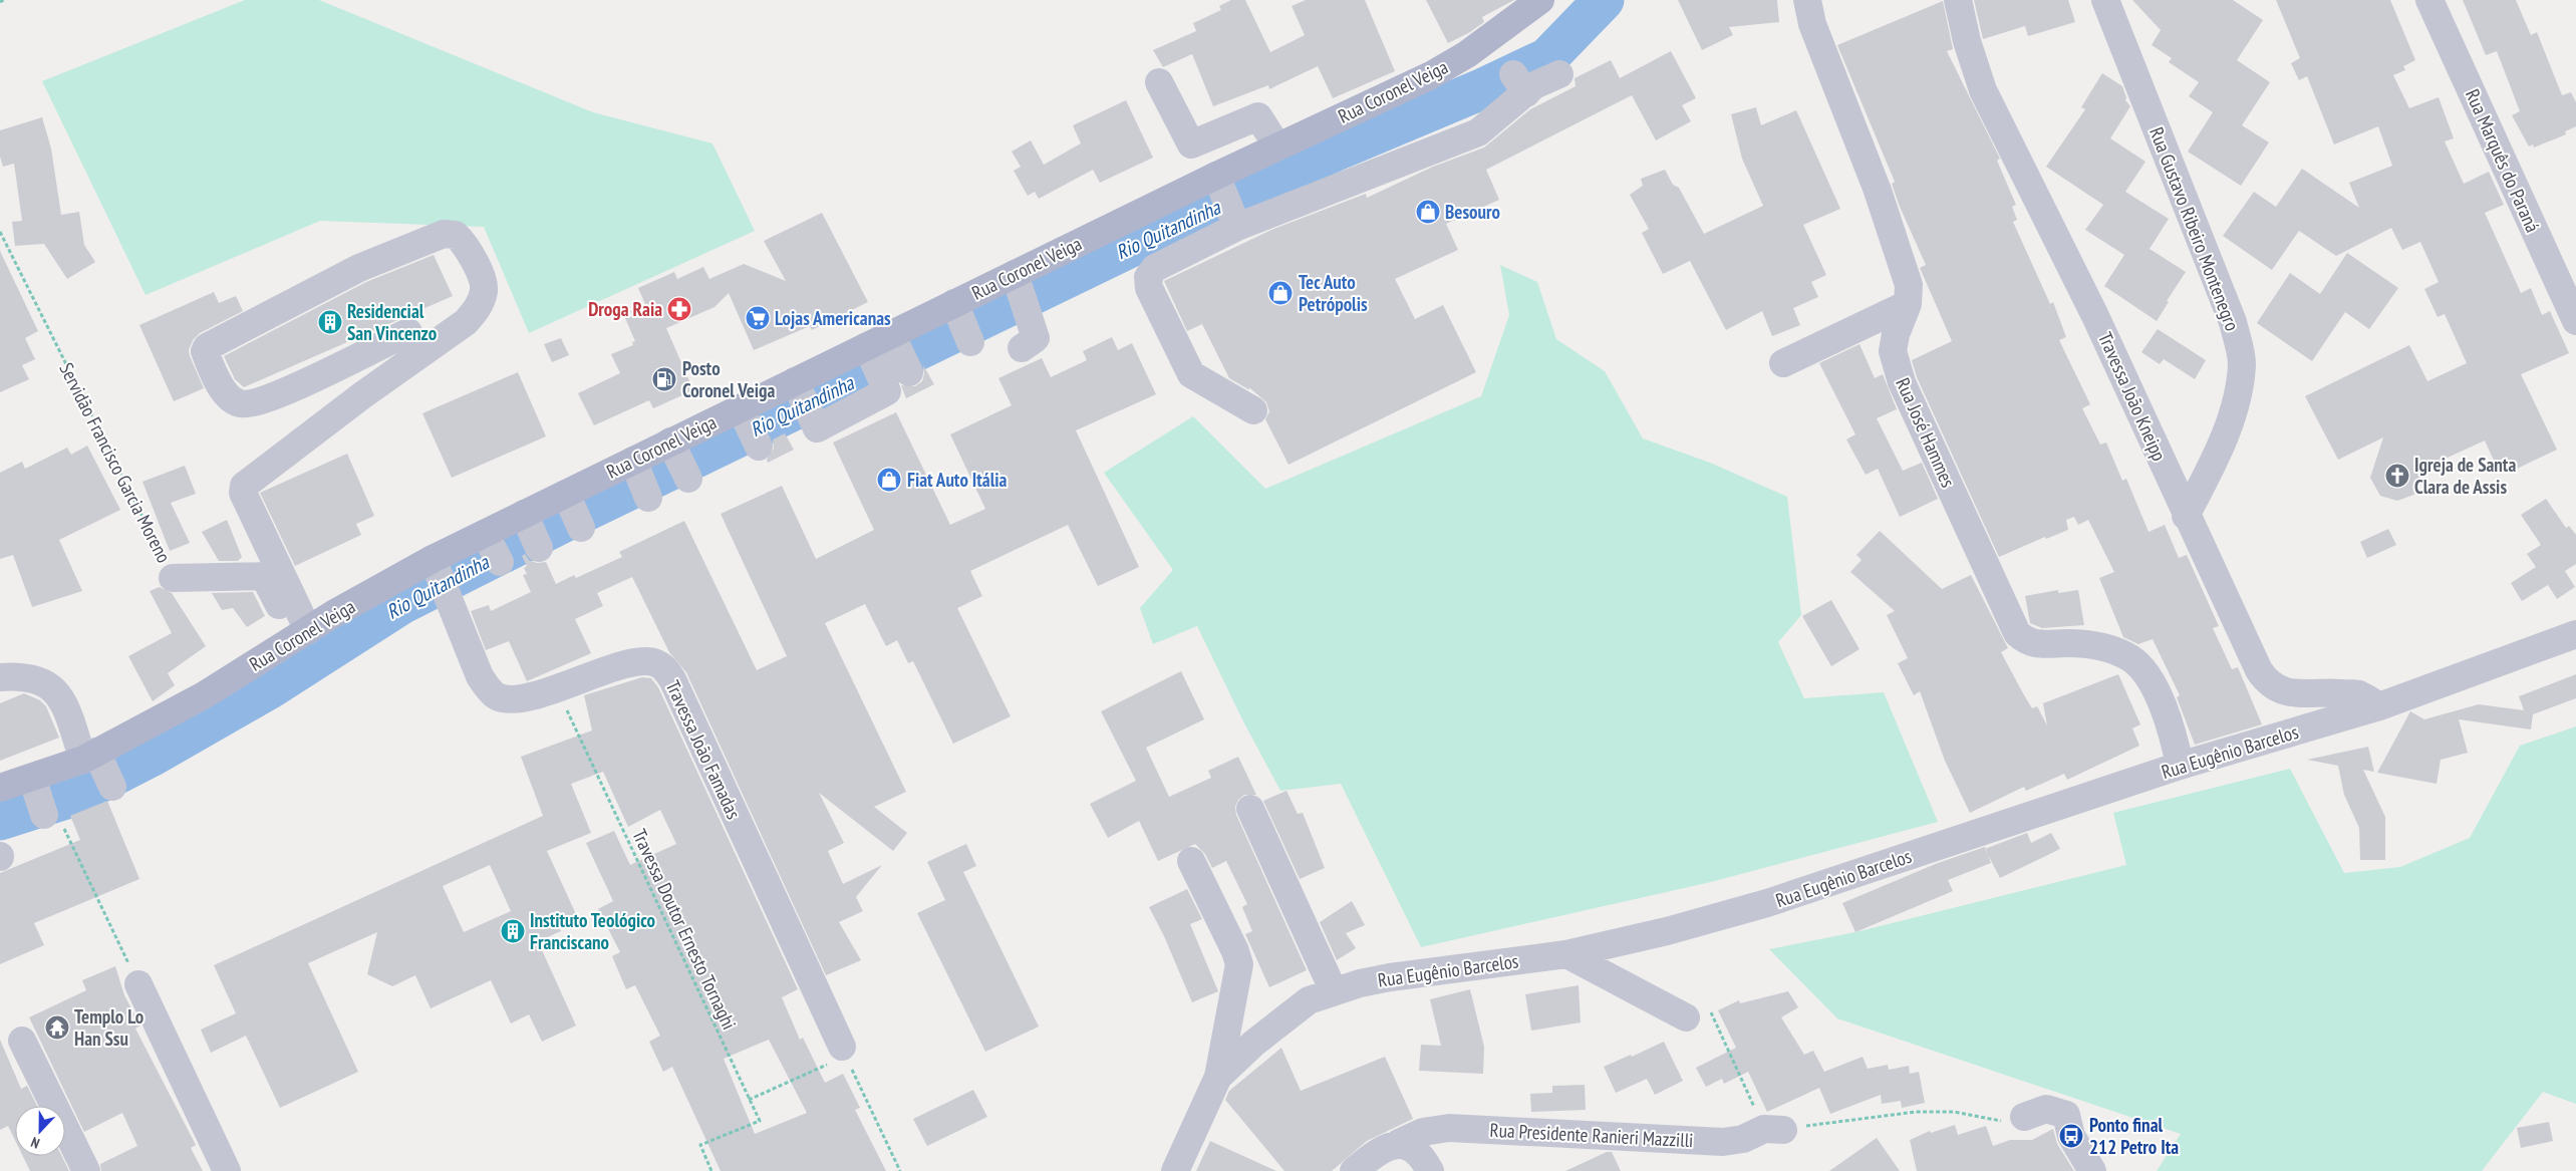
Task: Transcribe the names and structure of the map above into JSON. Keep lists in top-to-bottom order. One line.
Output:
{"streets":{"main road":["Rua Coronel Veiga"],"street":["Rua Marquês do Paraná","Rua Gustavo Ribeiro Montenegro","Travessa João Kneipp","Rua José Hammes","Servidão Francisco Garcia Moreno","Travessa João Famadas","Rua Eugênio Barcelos","Rua Presidente Ranieri Mazzilli"],"path":["Travessa Doutor Ernesto Tornaghi"]},"crossings":[["Rua Coronel Veiga","Servidão Francisco Garcia Moreno"],["Rua Coronel Veiga","Travessa João Famadas"],["Rua Gustavo Ribeiro Montenegro","Travessa João Kneipp"],["Travessa João Kneipp","Rua Eugênio Barcelos"],["Rua José Hammes","Rua Eugênio Barcelos"]],"water":["Rio Quitandinha"],"places":{"shop":["Besouro","Tec Auto Petrópolis","Fiat Auto Itália"],"pharmacy":["Droga Raia"],"supermarket":["Lojas Americanas"],"building":["Residencial San Vincenzo","Instituto Teológico Franciscano"],"fuel station":["Posto Coronel Veiga"],"church":["Igreja de Santa Clara de Assis"],"temple":["Templo Lo Han Ssu"],"bus stop":["Ponto final 212 Petro Ita"]},"north":"bottom"}
